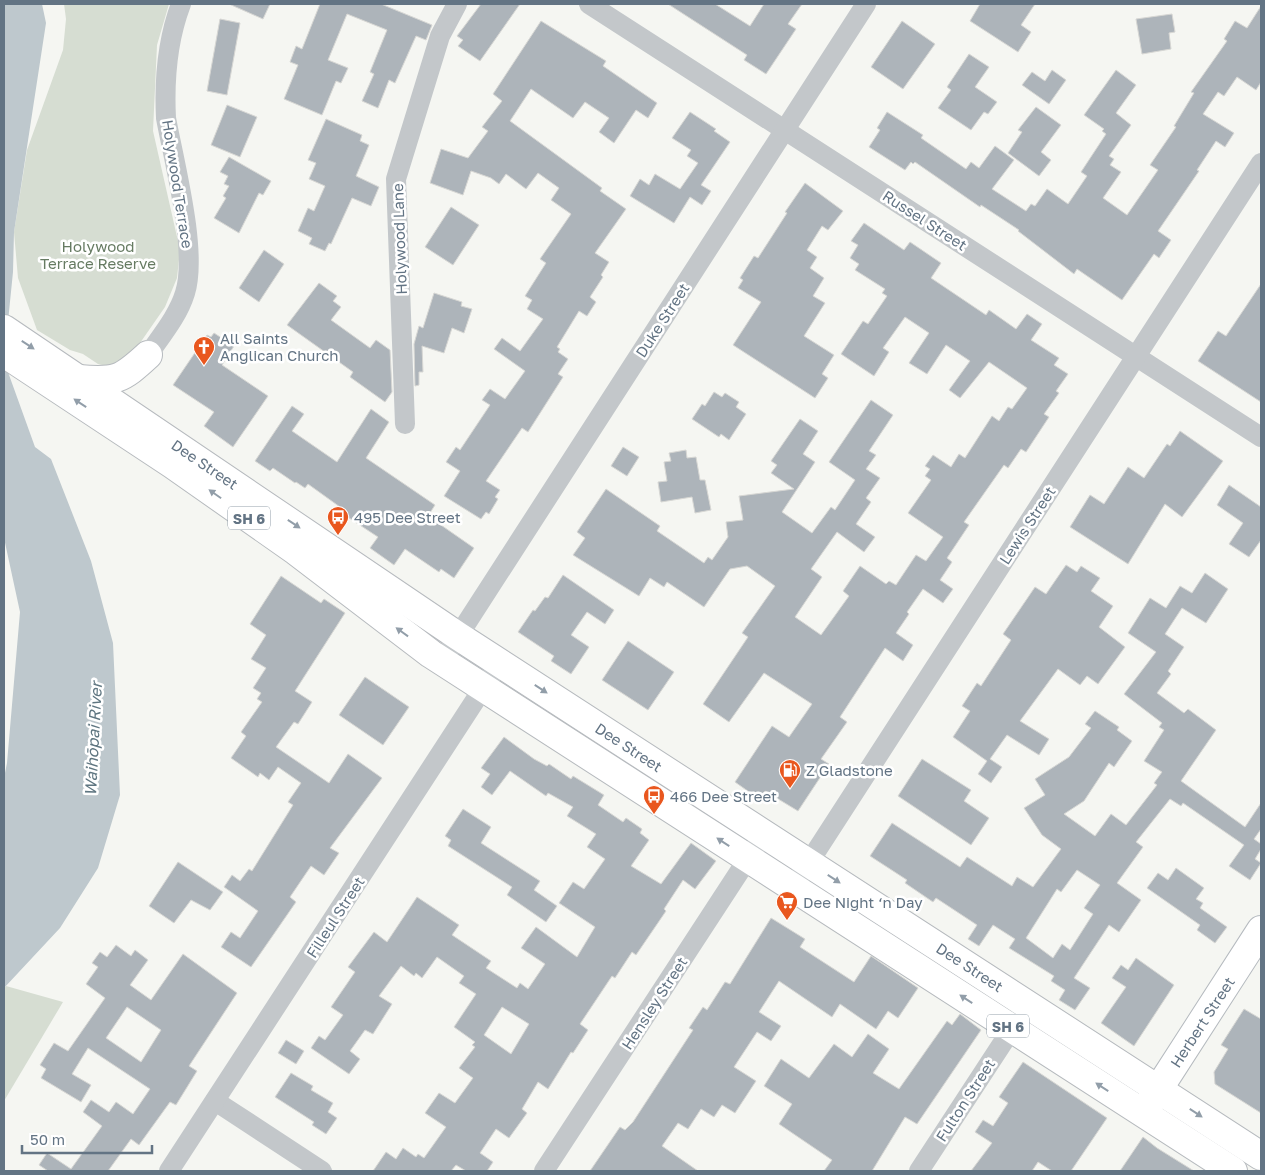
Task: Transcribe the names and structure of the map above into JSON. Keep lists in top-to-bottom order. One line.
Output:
{"streets":{"main road":["Dee Street","SH 6","Herbert Street"],"street":["Holywood Terrace","Russel Street","Holywood Lane","Duke Street","Lewis Street","Filleul Street","Hensley Street","Fulton Street"]},"crossings":[["Russel Street","Duke Street"],["Russel Street","Lewis Street"],["Duke Street","Dee Street"],["Dee Street","Lewis Street"],["Dee Street","Filleul Street"],["Dee Street","Hensley Street"],["Dee Street","Herbert Street"],["Dee Street","Fulton Street"]],"water":["Waihōpai River"],"parks":["Holywood Terrace Reserve"],"places":{"church":["All Saints Anglican Church"],"bus stop":["495 Dee Street","466 Dee Street"],"fuel station":["Z Gladstone"],"supermarket":["Dee Night ‘n Day"]},"scale_bar":"50 m"}
